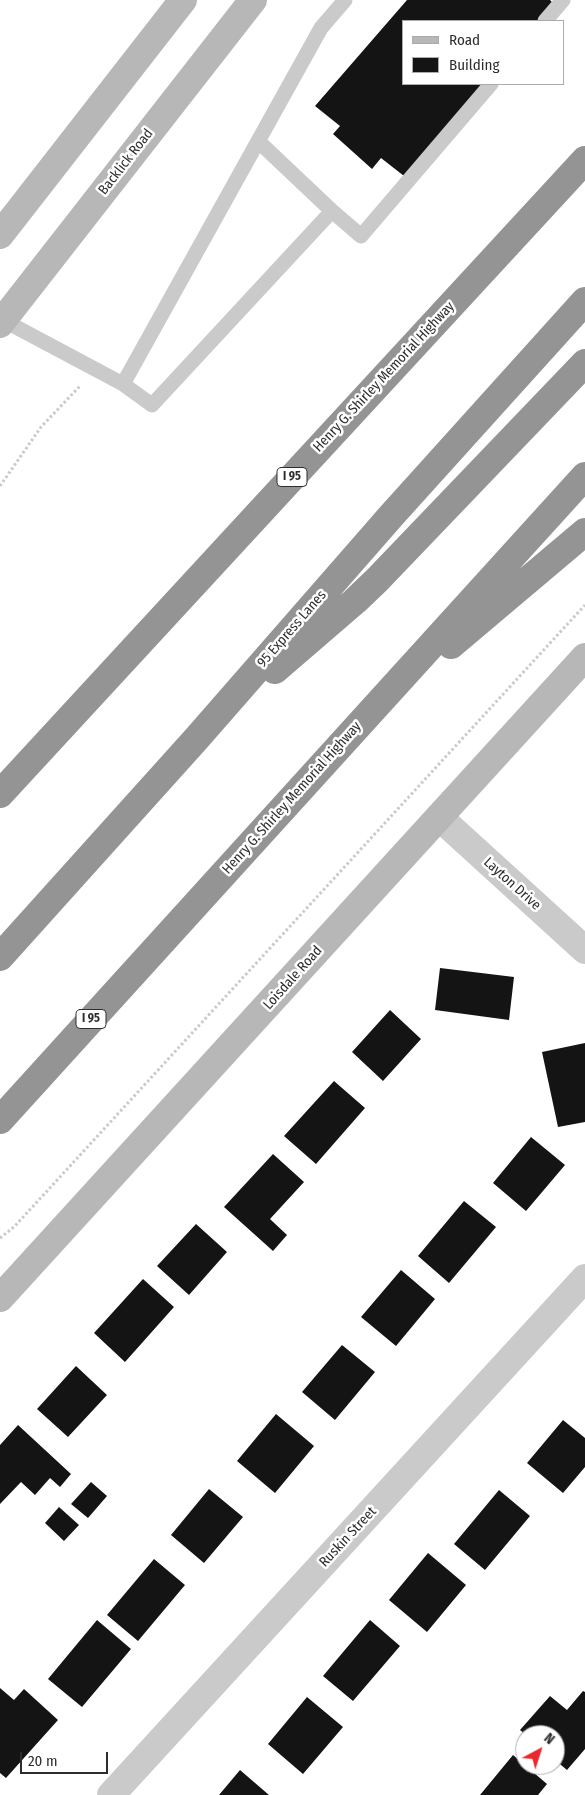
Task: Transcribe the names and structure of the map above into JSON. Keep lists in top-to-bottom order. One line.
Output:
{"streets":{"highway":["Henry G. Shirley Memorial Highway","I 95","95 Express Lanes"],"main road":["Backlick Road","Loisdale Road"],"street":["Layton Drive","Ruskin Street"]},"crossings":[["Layton Drive","Loisdale Road"]],"legend":["Road","Building"],"scale_bar":"20 m","north":"top right"}
